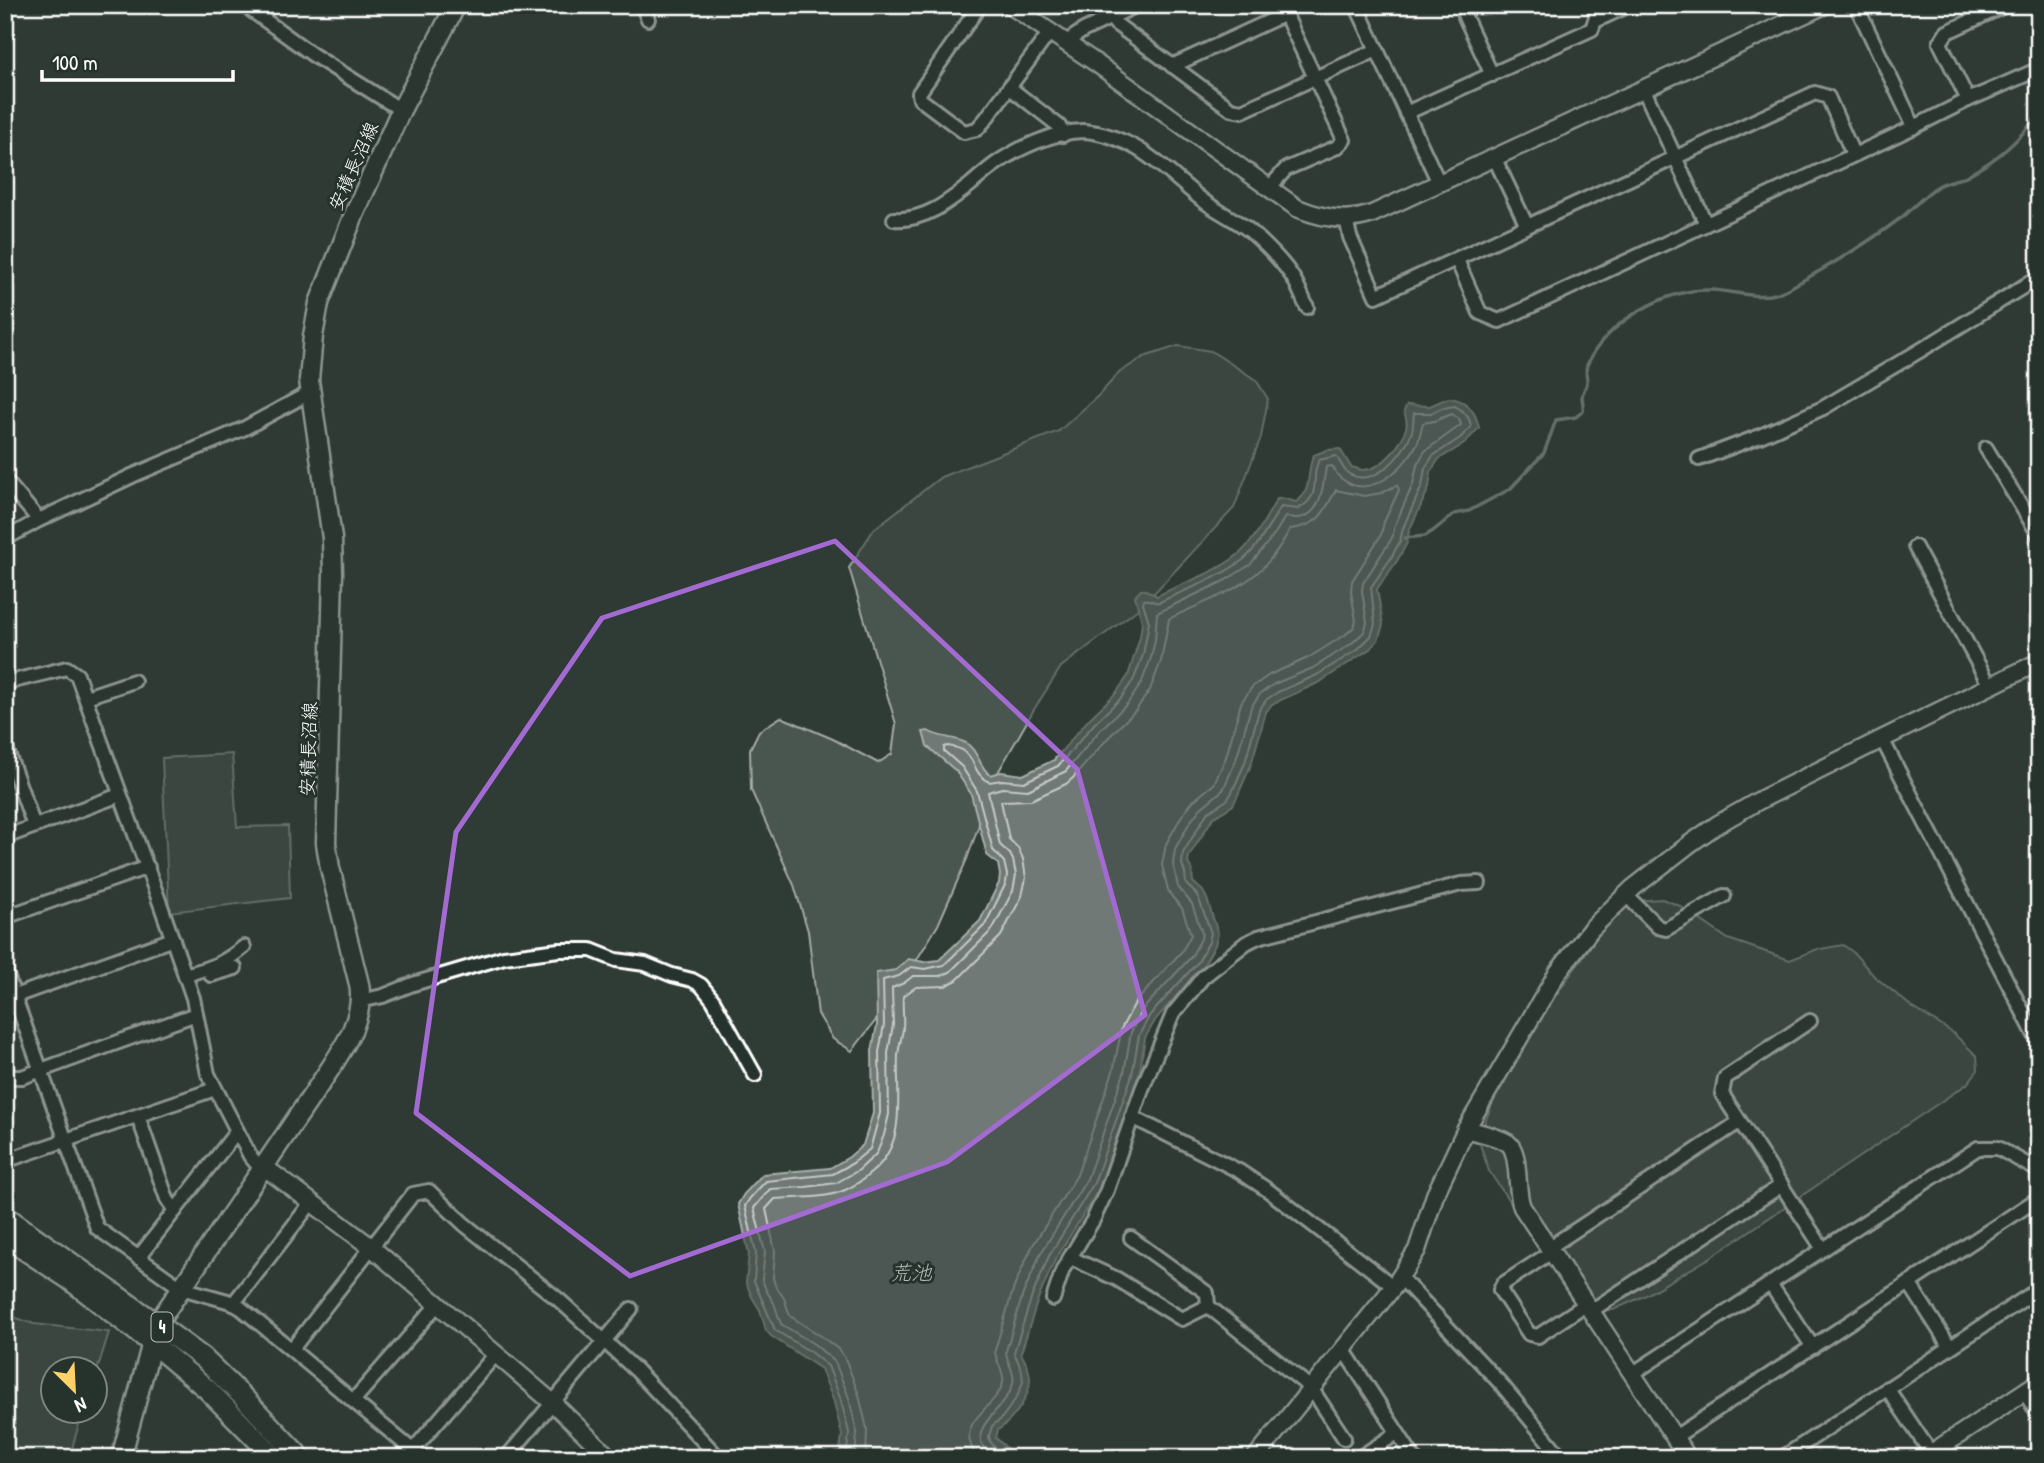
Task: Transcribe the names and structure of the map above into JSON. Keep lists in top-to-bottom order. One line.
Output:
{"streets":{"highway":["4"],"main road":["安積長沼線"]},"crossings":[["安積長沼線","4"]],"water":["荒池"],"scale_bar":"100 m","north":"bottom right"}
